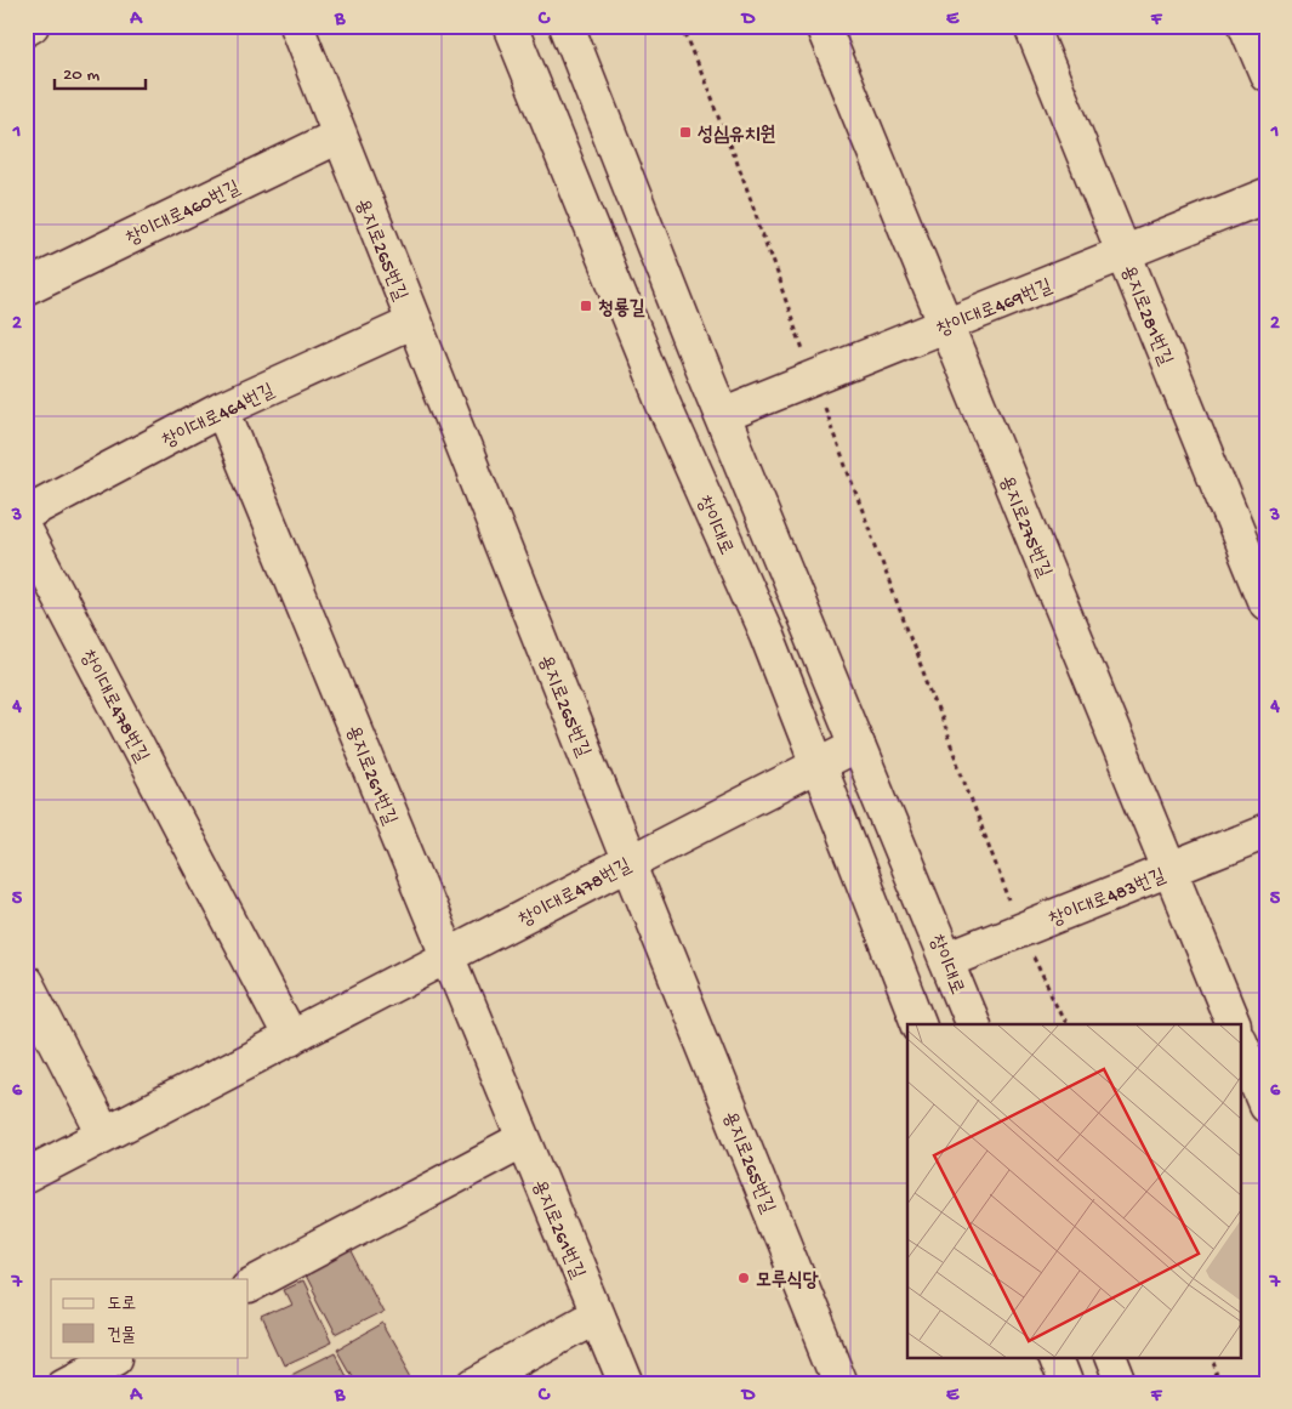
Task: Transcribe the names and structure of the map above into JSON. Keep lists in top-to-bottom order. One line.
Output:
{"streets":{"street":["창이대로460번길","용지로265번길","창이대로469번길","용지로281번길","창이대로464번길","창이대로","용지로275번길","창이대로478번길","용지로261번길","창이대로483번길"]},"crossings":[["창이대로460번길","용지로265번길"],["용지로265번길","창이대로464번길"],["용지로265번길","창이대로478번길"],["창이대로469번길","용지로281번길"],["창이대로469번길","창이대로"],["창이대로469번길","용지로275번길"],["창이대로464번길","용지로261번길"],["창이대로","창이대로478번길"],["창이대로","창이대로483번길"],["용지로275번길","창이대로483번길"],["창이대로478번길","용지로261번길"]],"places":{"transit":["성심유치원","청룡길"],"other":["모루식당"]},"legend":["도로","건물"],"scale_bar":"20 m","grid":{"columns":["A","B","C","D","E","F"],"rows":["1","2","3","4","5","6","7"]}}
